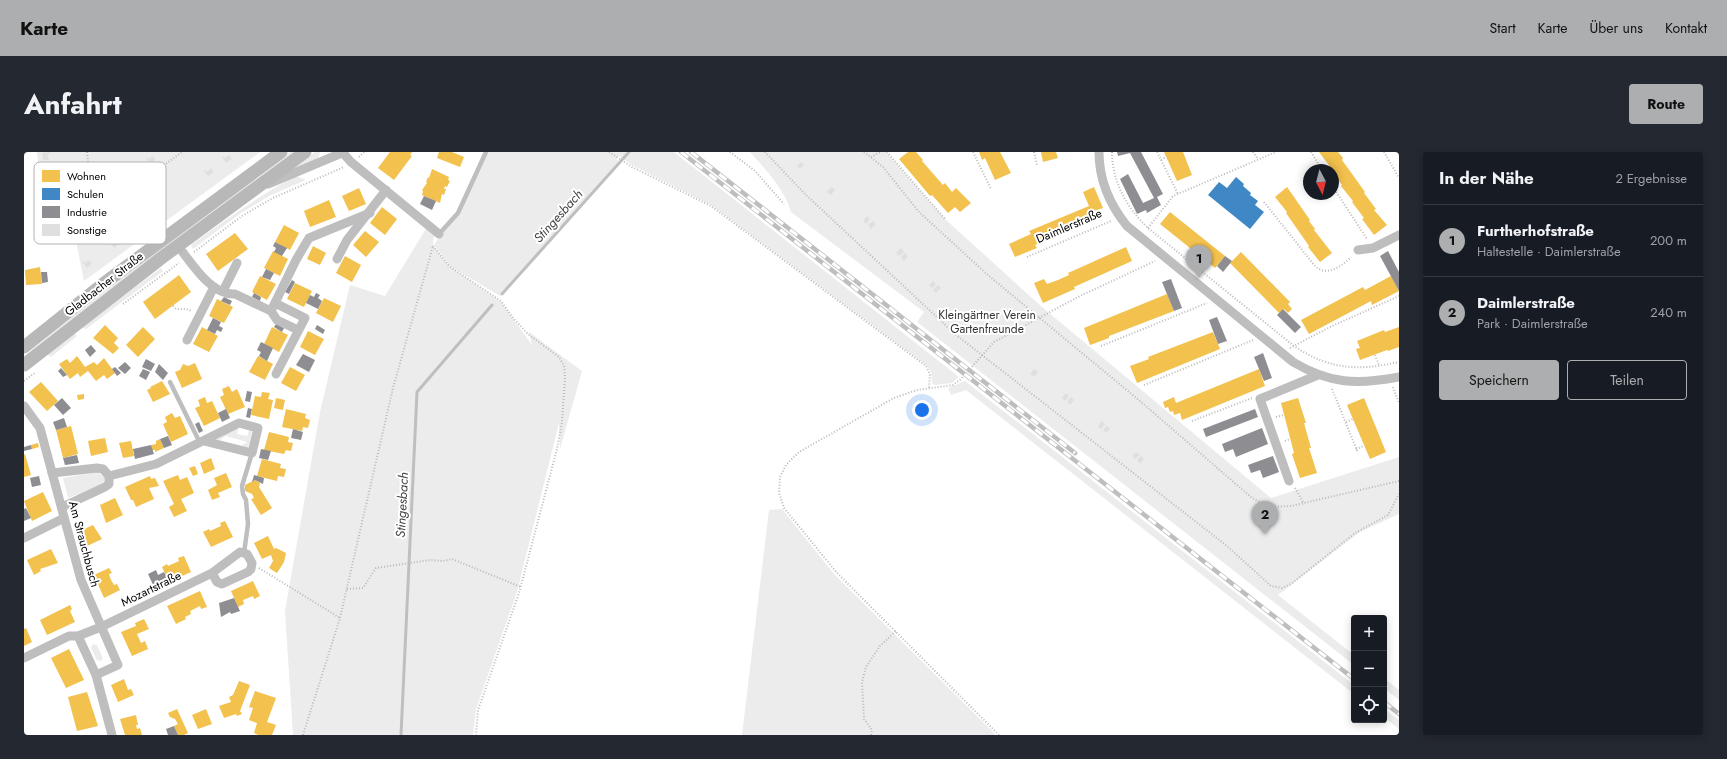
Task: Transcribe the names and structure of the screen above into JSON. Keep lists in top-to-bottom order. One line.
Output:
{"streets":{"main road":["Gladbacher Straße"],"street":["Daimlerstraße","Am Strauchbusch","Mozartstraße"]},"crossings":[["Am Strauchbusch","Mozartstraße"]],"water":["Stingesbach"],"parks":["Kleingärtner Verein Gartenfreunde"],"legend":["Wohnen","Schulen","Industrie","Sonstige"],"north":"bottom","page":{"header":"Karte","nav":["Start","Karte","Über uns","Kontakt"],"title":"Anfahrt","buttons":["Route",["Speichern","Teilen"]],"heading":["In der Nähe","2 Ergebnisse"],"list":[{"mark":"1","name":"Furtherhofstraße","note":"Haltestelle · Daimlerstraße","value":"200 m"},{"mark":"2","name":"Daimlerstraße","note":"Park · Daimlerstraße","value":"240 m"}],"pins":["1","2"],"map_buttons":["+","−"]}}
